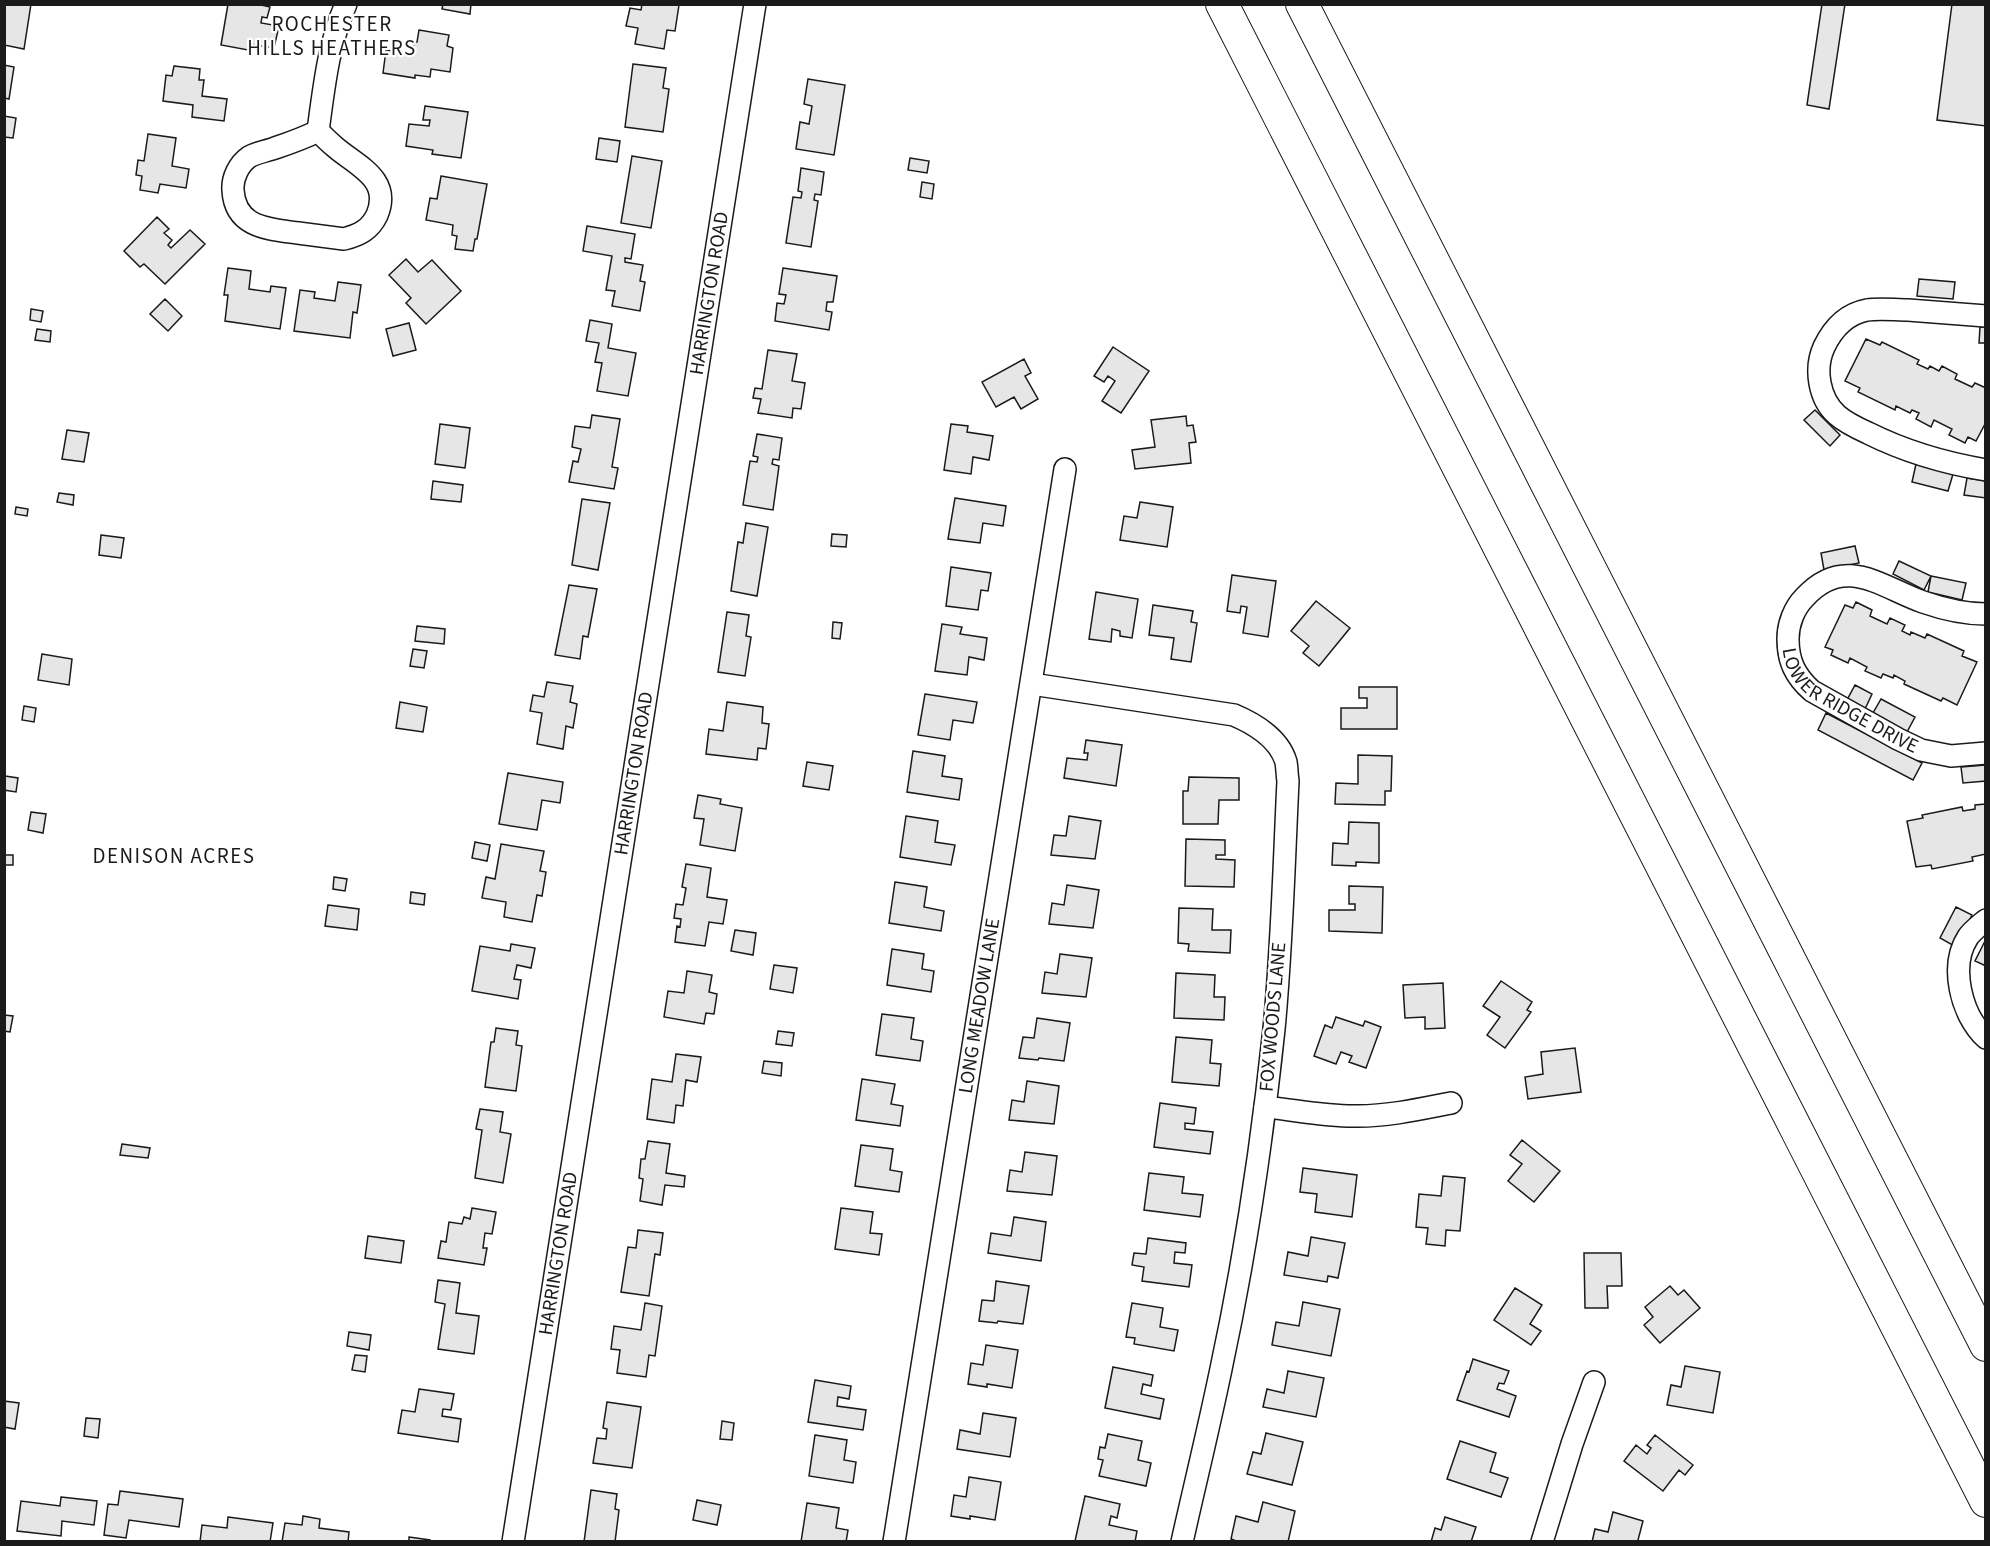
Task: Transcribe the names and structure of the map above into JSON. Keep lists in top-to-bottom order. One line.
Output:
{"streets":{"street":["HARRINGTON ROAD","LOWER RIDGE DRIVE","LONG MEADOW LANE","FOX WOODS LANE"]},"crossings":[["LONG MEADOW LANE","FOX WOODS LANE"]],"districts":["ROCHESTER HILLS HEATHERS","DENISON ACRES"]}
